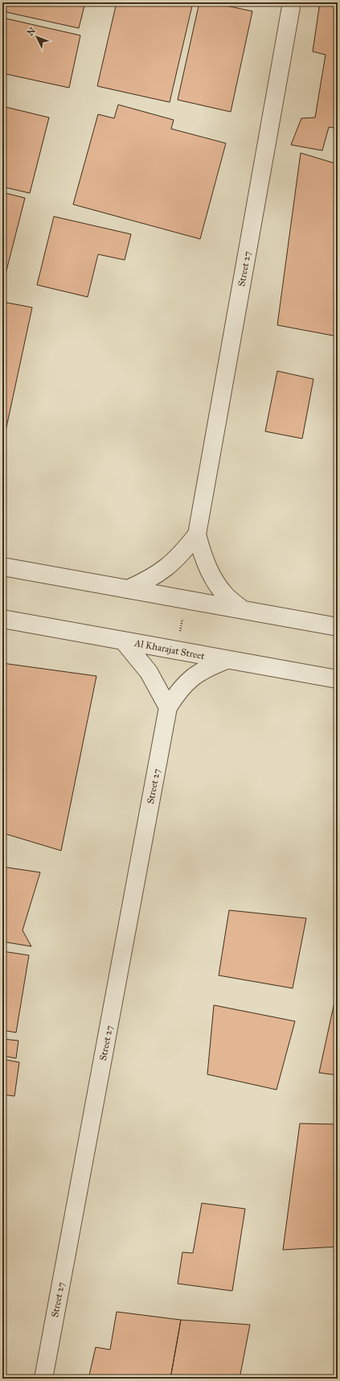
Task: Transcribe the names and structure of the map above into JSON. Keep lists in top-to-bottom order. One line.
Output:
{"streets":{"street":["Street 27","Al Kharajat Street"]},"crossings":[["Street 27","Al Kharajat Street"]],"north":"top left"}
